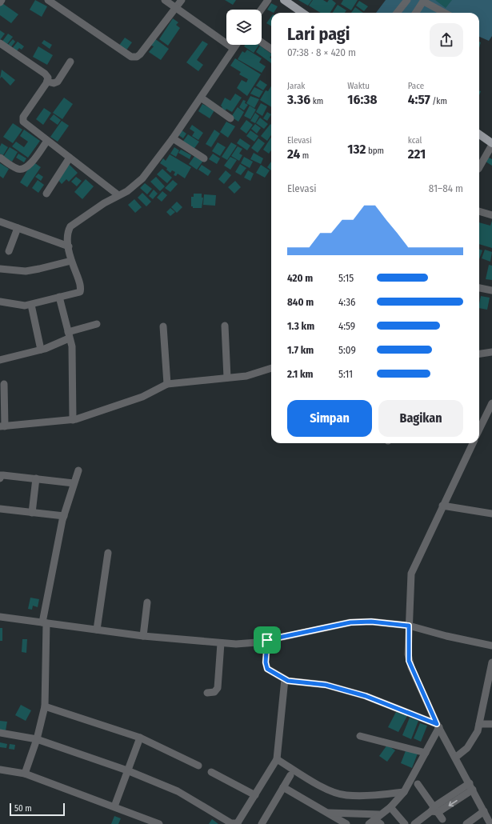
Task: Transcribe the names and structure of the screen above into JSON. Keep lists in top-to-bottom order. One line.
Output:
{"scale_bar":"50 m","page":{"heading":["Lari pagi","07:38 · 8 × 420 m"],"stats":[["Jarak","3.36 km"],["Waktu","16:38"],["Pace","4:57 /km"],["Elevasi","24 m"],["132 bpm"],["kcal","221"]],"chart":["Elevasi","81–84 m"],"list":[{"name":"420 m","note":"5:15"},{"name":"840 m","note":"4:36"},{"name":"1.3 km","note":"4:59"},{"name":"1.7 km","note":"5:09"},{"name":"2.1 km","note":"5:11"}],"buttons":["Simpan","Bagikan"],"scale":"50 m"}}
